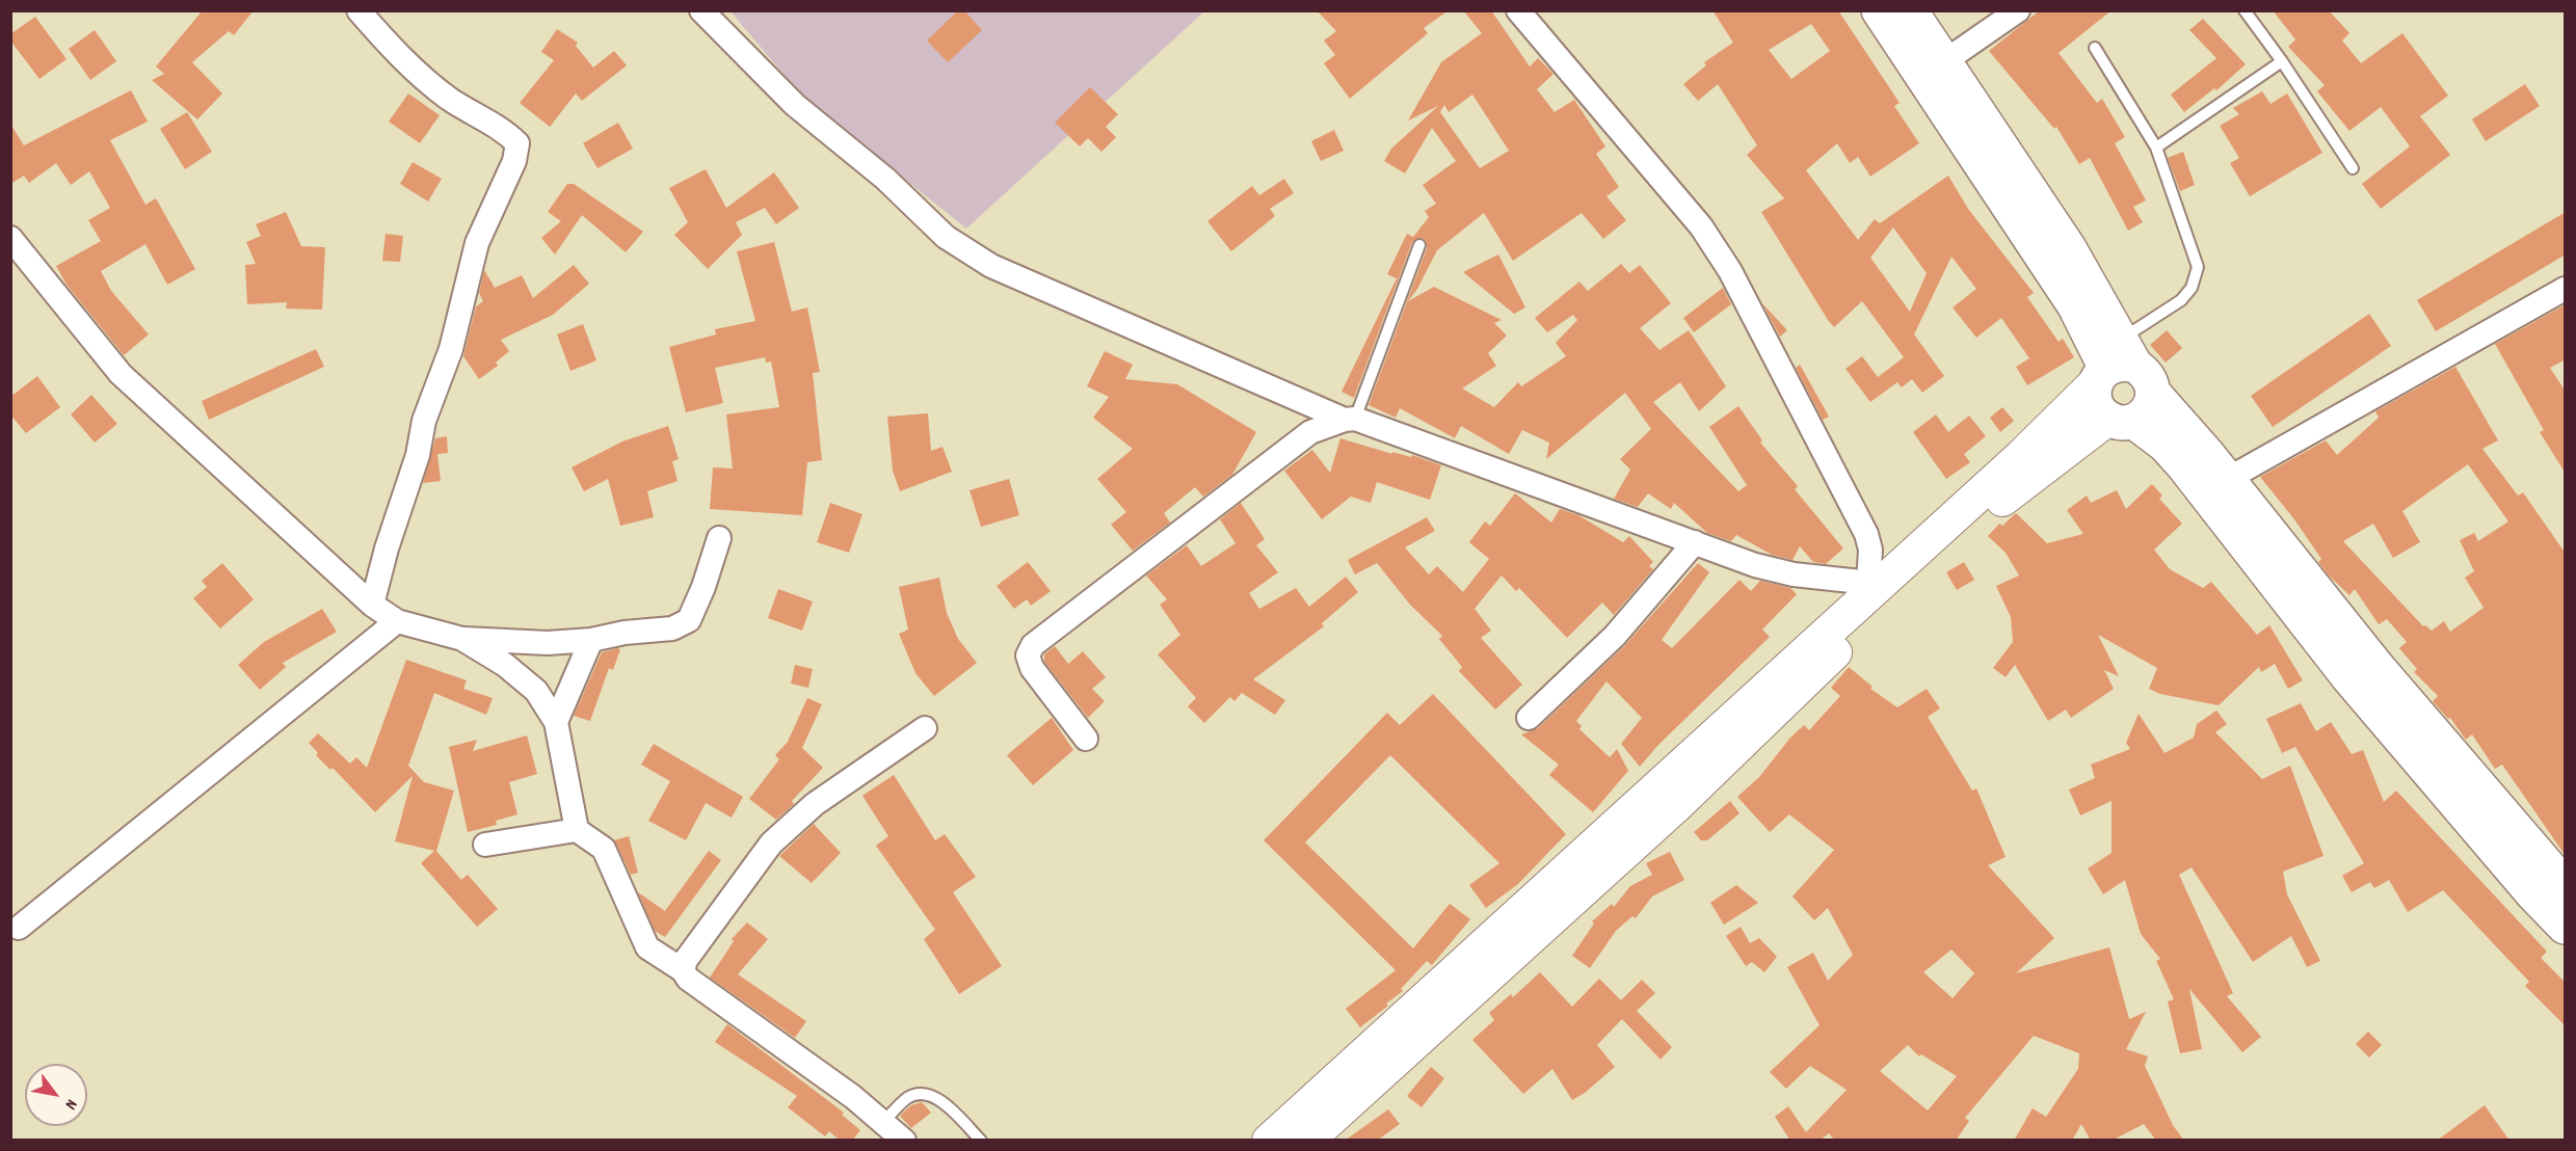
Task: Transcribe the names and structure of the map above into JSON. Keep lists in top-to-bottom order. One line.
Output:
{"north":"bottom right"}
